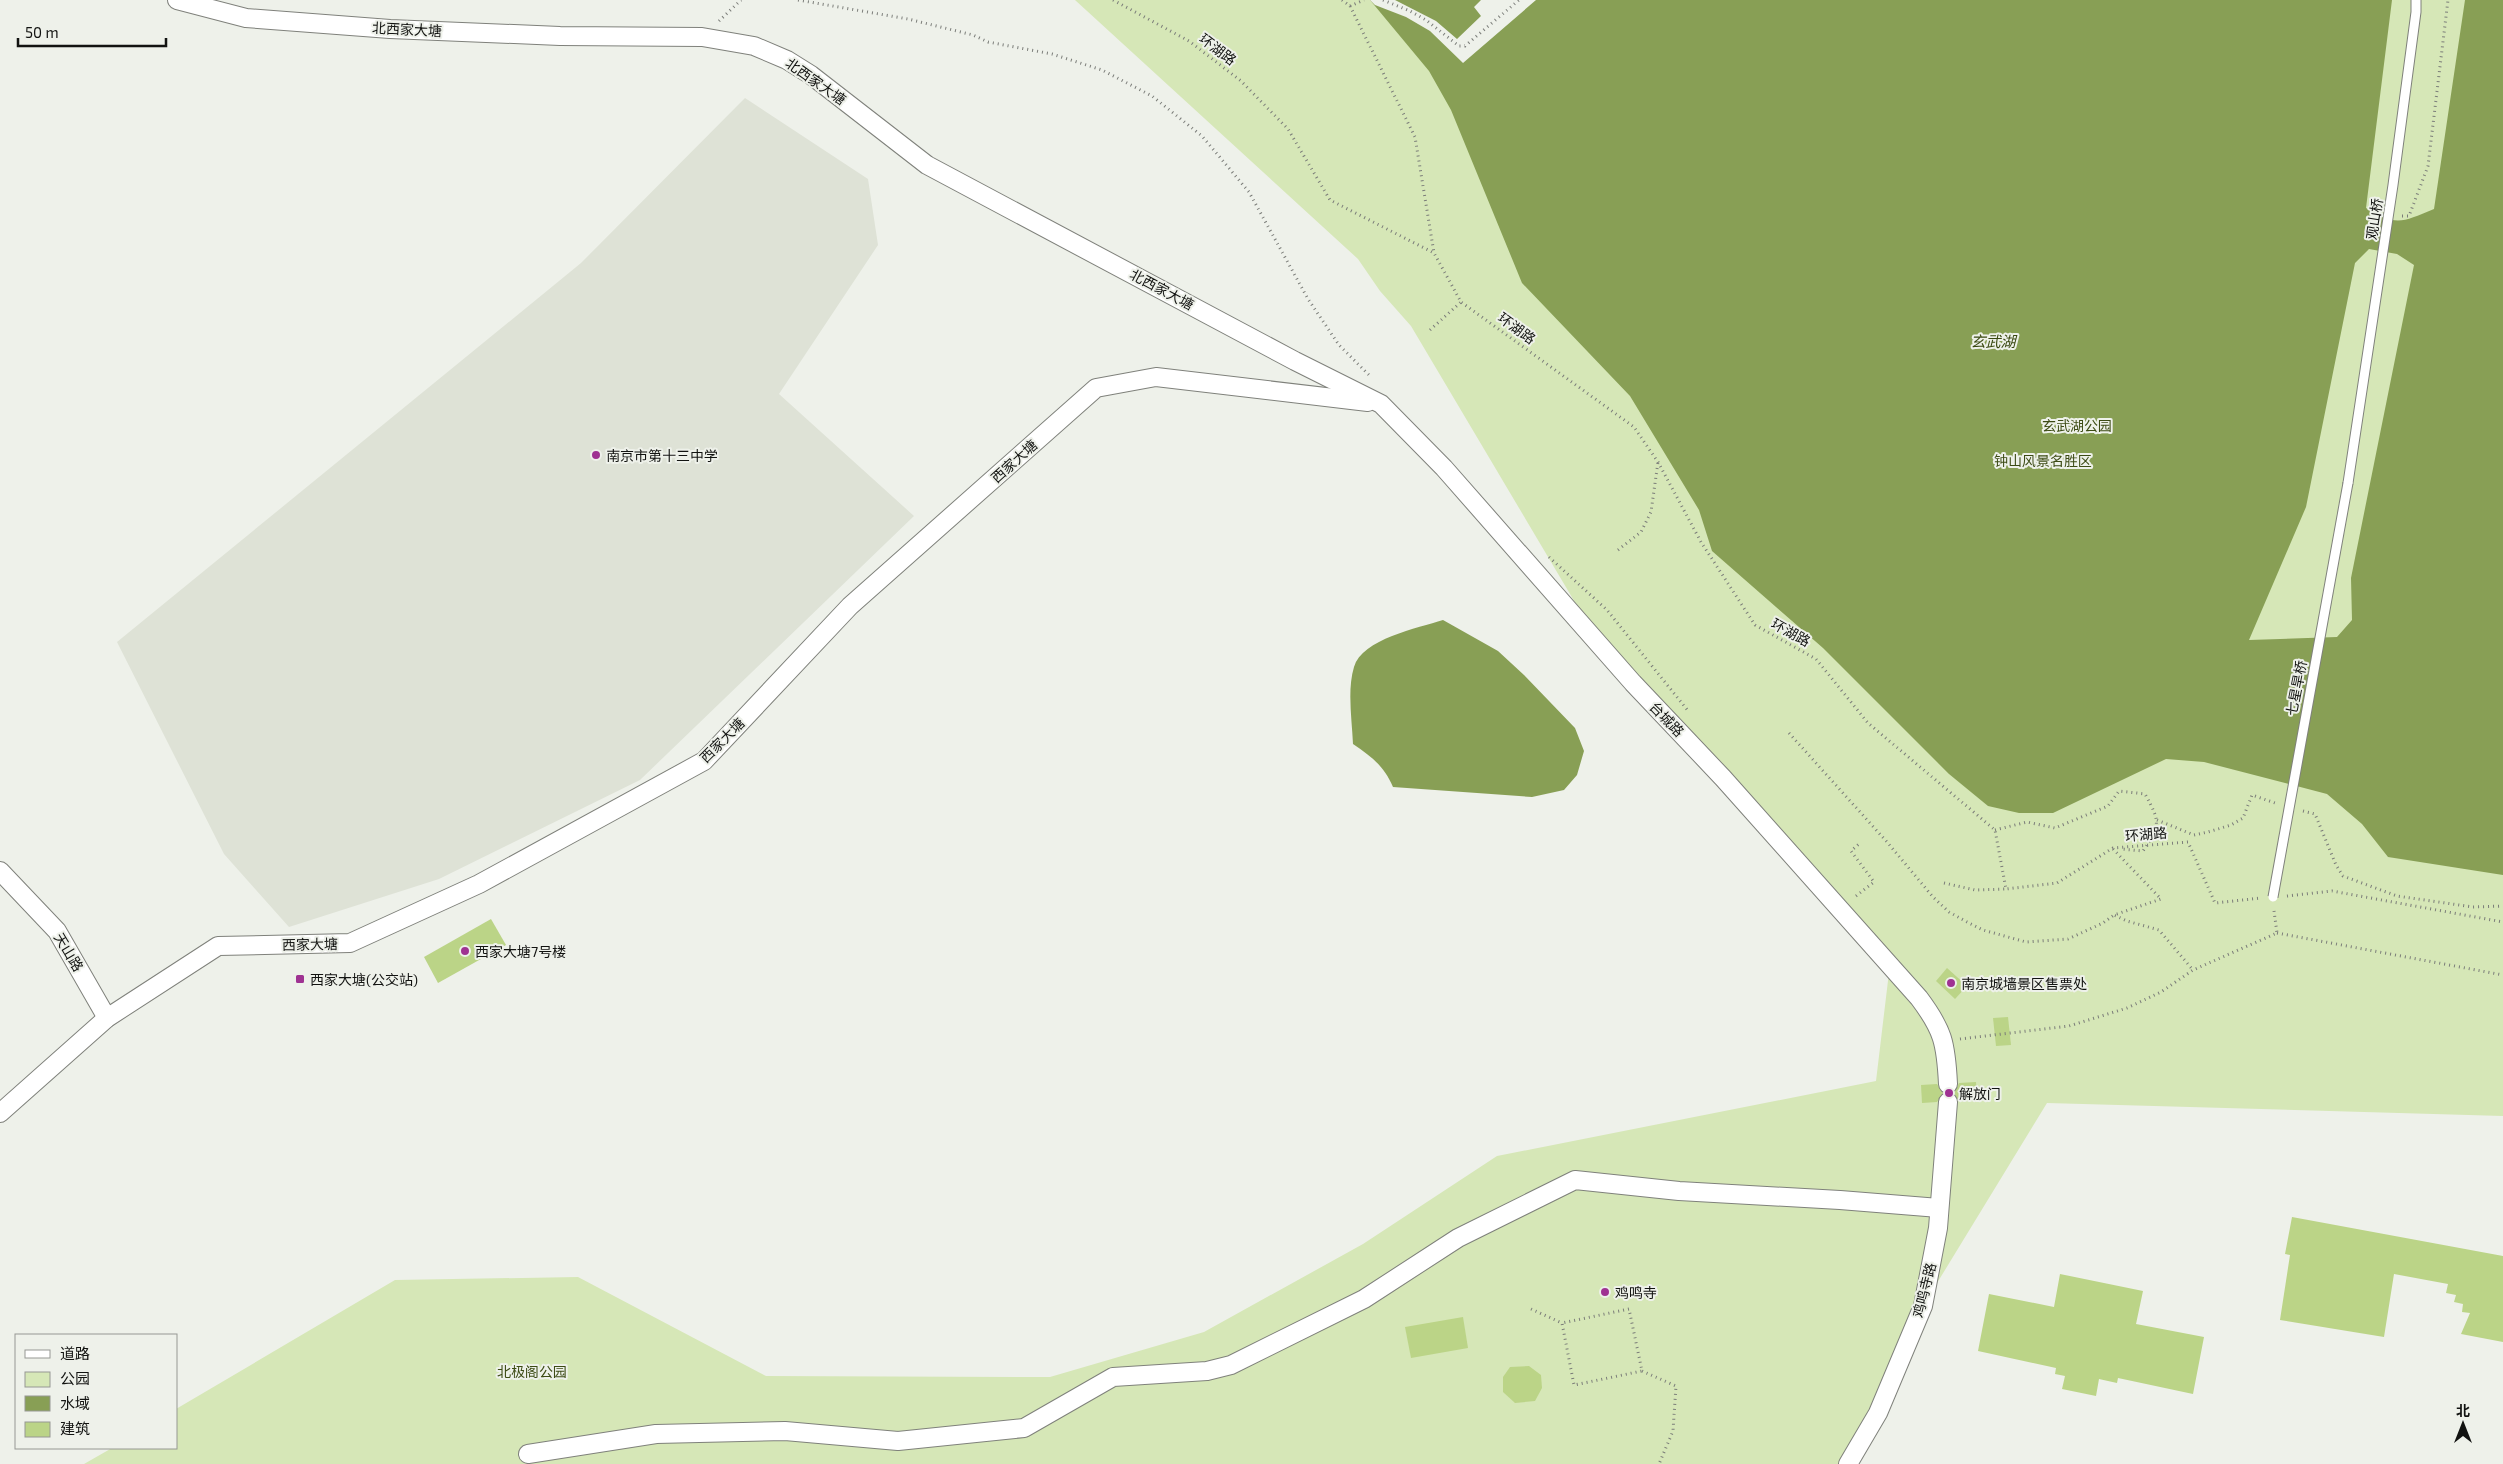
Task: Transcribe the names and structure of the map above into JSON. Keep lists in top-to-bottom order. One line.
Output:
{"streets":{"street":["北西家大塘","西家大塘","台城路","天山路","鸡鸣寺路"],"lane":["观山桥","七星旱桥"],"path":["环湖路"]},"crossings":[["北西家大塘","西家大塘"],["北西家大塘","台城路"],["环湖路","七星旱桥"],["观山桥","七星旱桥"],["西家大塘","台城路"],["西家大塘","天山路"]],"water":["玄武湖"],"parks":["玄武湖公园","钟山风景名胜区","北极阁公园"],"places":{"other":["南京市第十三中学","西家大塘7号楼","南京城墙景区售票处","解放门","鸡鸣寺"],"transit":["西家大塘(公交站)"]},"legend":["道路","公园","水域","建筑"],"scale_bar":"50 m","north":"top"}
